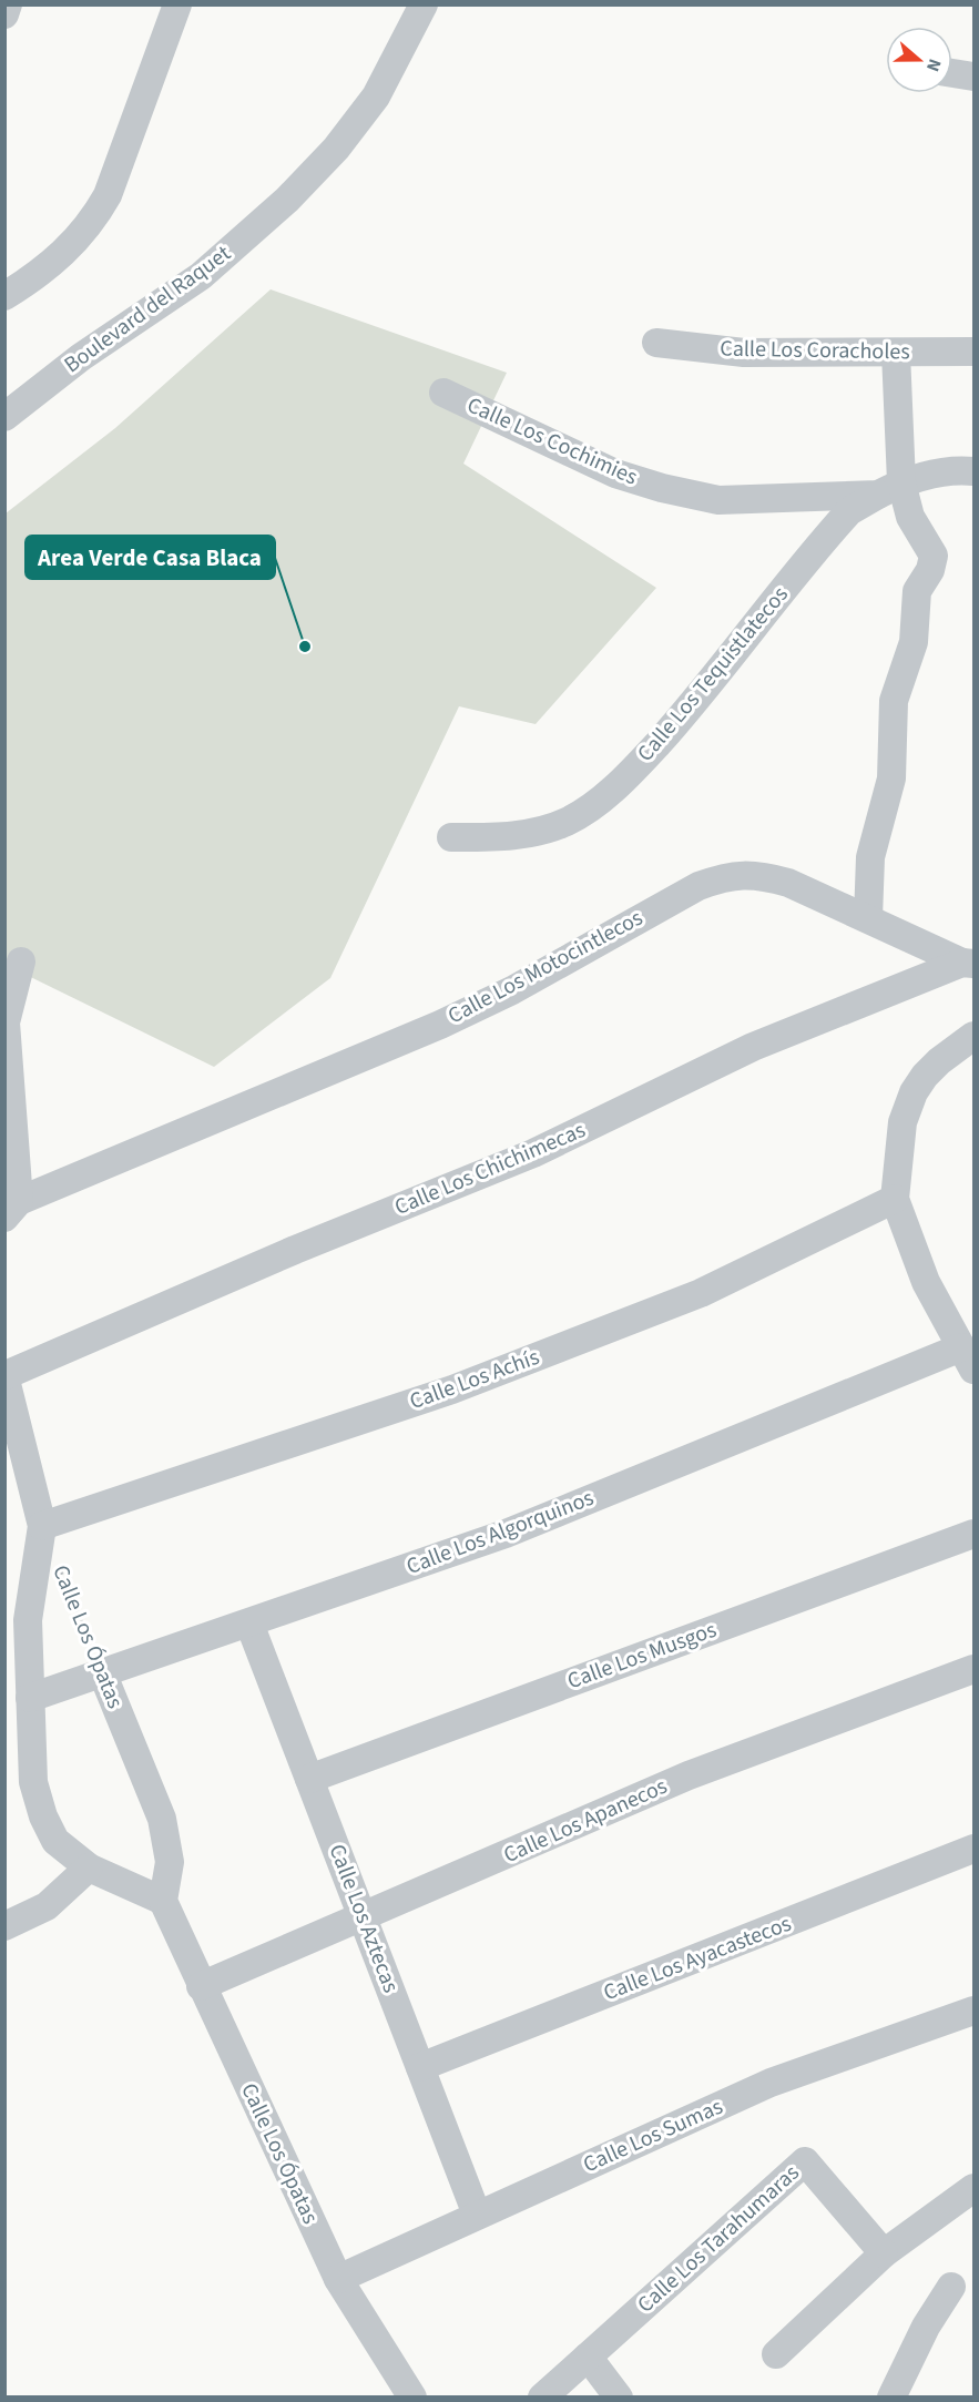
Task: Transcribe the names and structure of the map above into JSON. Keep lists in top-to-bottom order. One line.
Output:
{"streets":{"street":["Boulevard del Raquet","Calle Los Coracholes","Calle Los Cochimies","Calle Los Tequistlatecos","Calle Los Motocintlecos","Calle Los Chichimecas","Calle Los Achís","Calle Los Algorquinos","Calle Los Ópatas","Calle Los Musgos","Calle Los Apanecos","Calle Los Aztecas","Calle Los Ayacastecos","Calle Los Sumas","Calle Los Tarahumaras"]},"crossings":[["Calle Los Cochimies","Calle Los Tequistlatecos"],["Calle Los Motocintlecos","Calle Los Chichimecas"],["Calle Los Chichimecas","Calle Los Ópatas"],["Calle Los Achís","Calle Los Ópatas"],["Calle Los Algorquinos","Calle Los Ópatas"],["Calle Los Algorquinos","Calle Los Aztecas"],["Calle Los Ópatas","Calle Los Apanecos"],["Calle Los Ópatas","Calle Los Sumas"],["Calle Los Musgos","Calle Los Aztecas"],["Calle Los Apanecos","Calle Los Aztecas"],["Calle Los Aztecas","Calle Los Ayacastecos"],["Calle Los Aztecas","Calle Los Sumas"]],"places":["Area Verde Casa Blaca"],"north":"right"}
